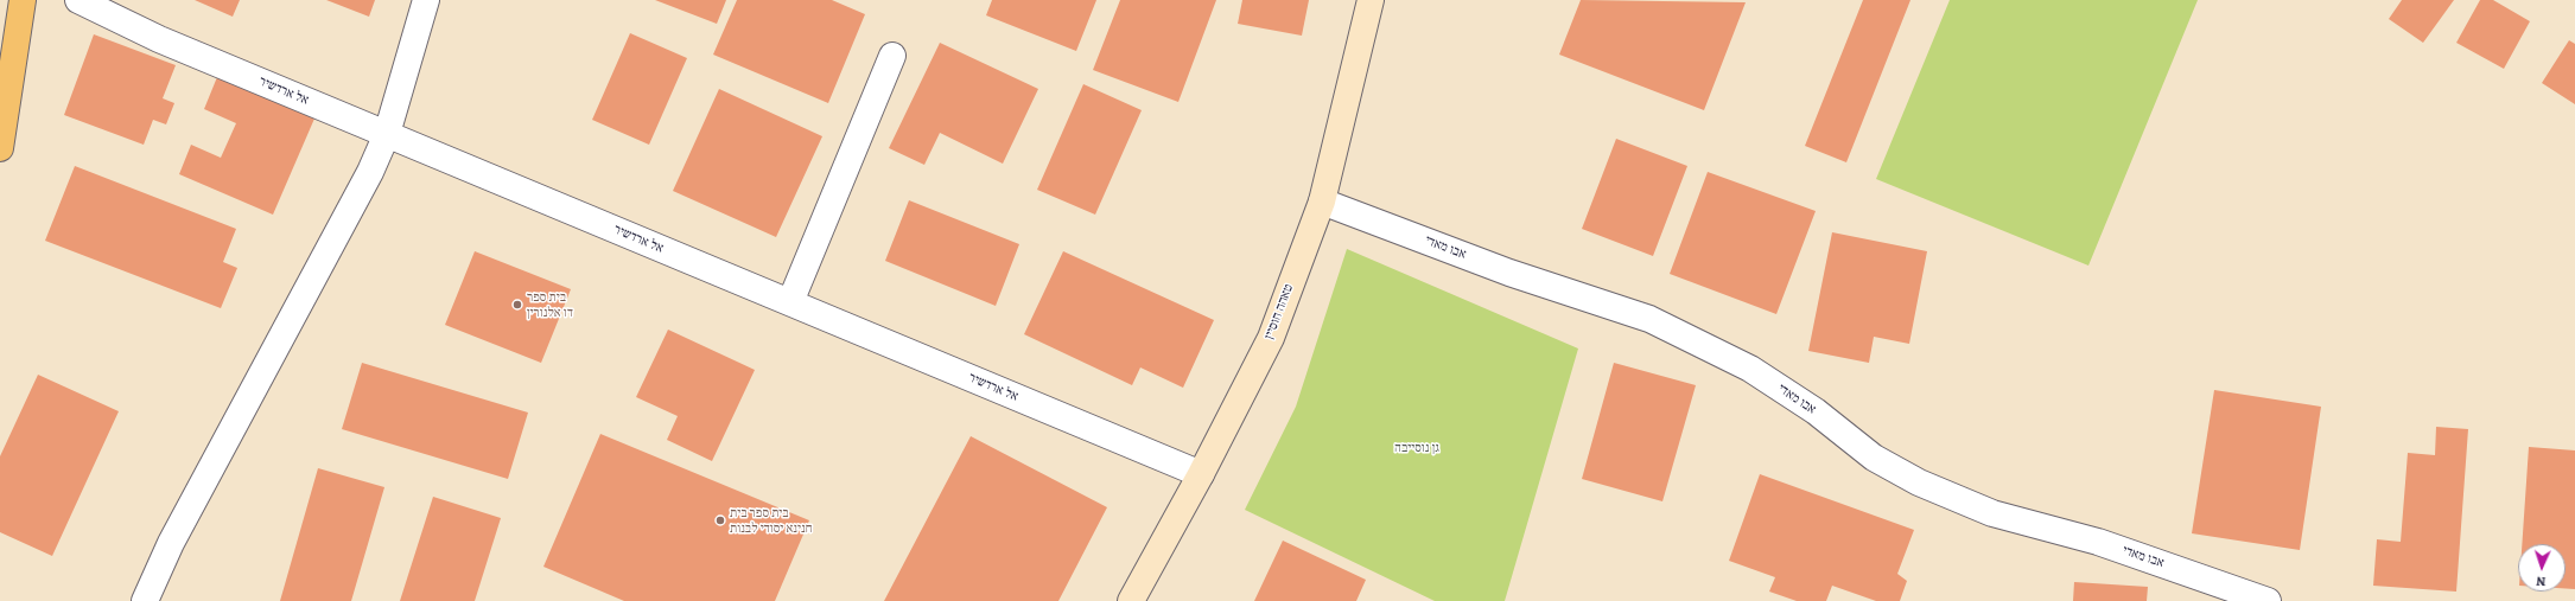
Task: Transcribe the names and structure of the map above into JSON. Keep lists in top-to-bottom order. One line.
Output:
{"streets":{"street":["אל ארדשיר","אבו מאדי","טאהה חוסיין"]},"crossings":[["אל ארדשיר","טאהה חוסיין"],["אבו מאדי","טאהה חוסיין"]],"parks":["גן נוסייבה"],"places":["בית ספר דו אלנורין","בית ספר בית חנינא יסודי לבנות"],"north":"bottom"}
